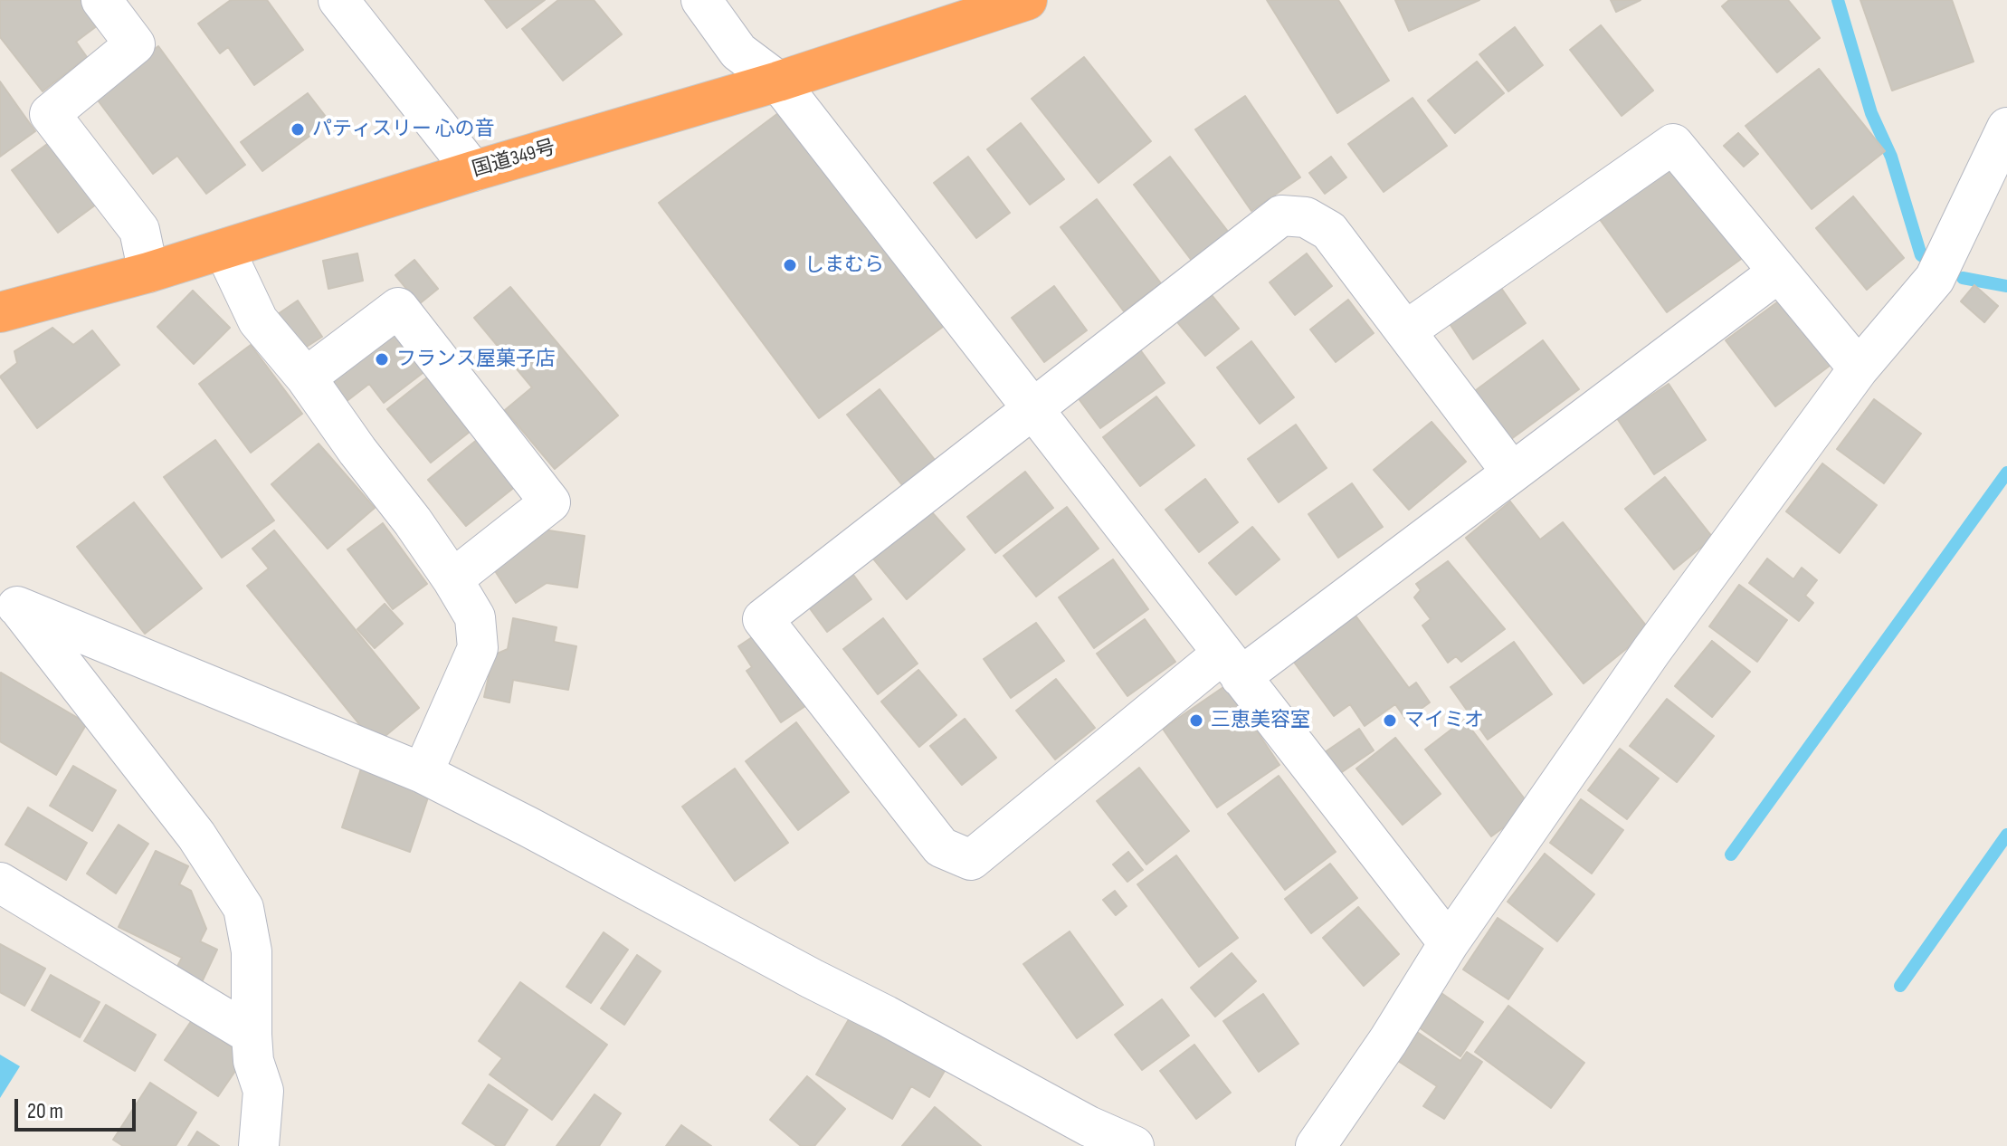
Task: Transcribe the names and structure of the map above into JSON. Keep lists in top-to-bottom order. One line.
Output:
{"streets":{"highway":["国道349号"]},"places":["パティスリー 心の音","しまむら","フランス屋菓子店","三恵美容室","マイミオ"],"scale_bar":"20 m"}
